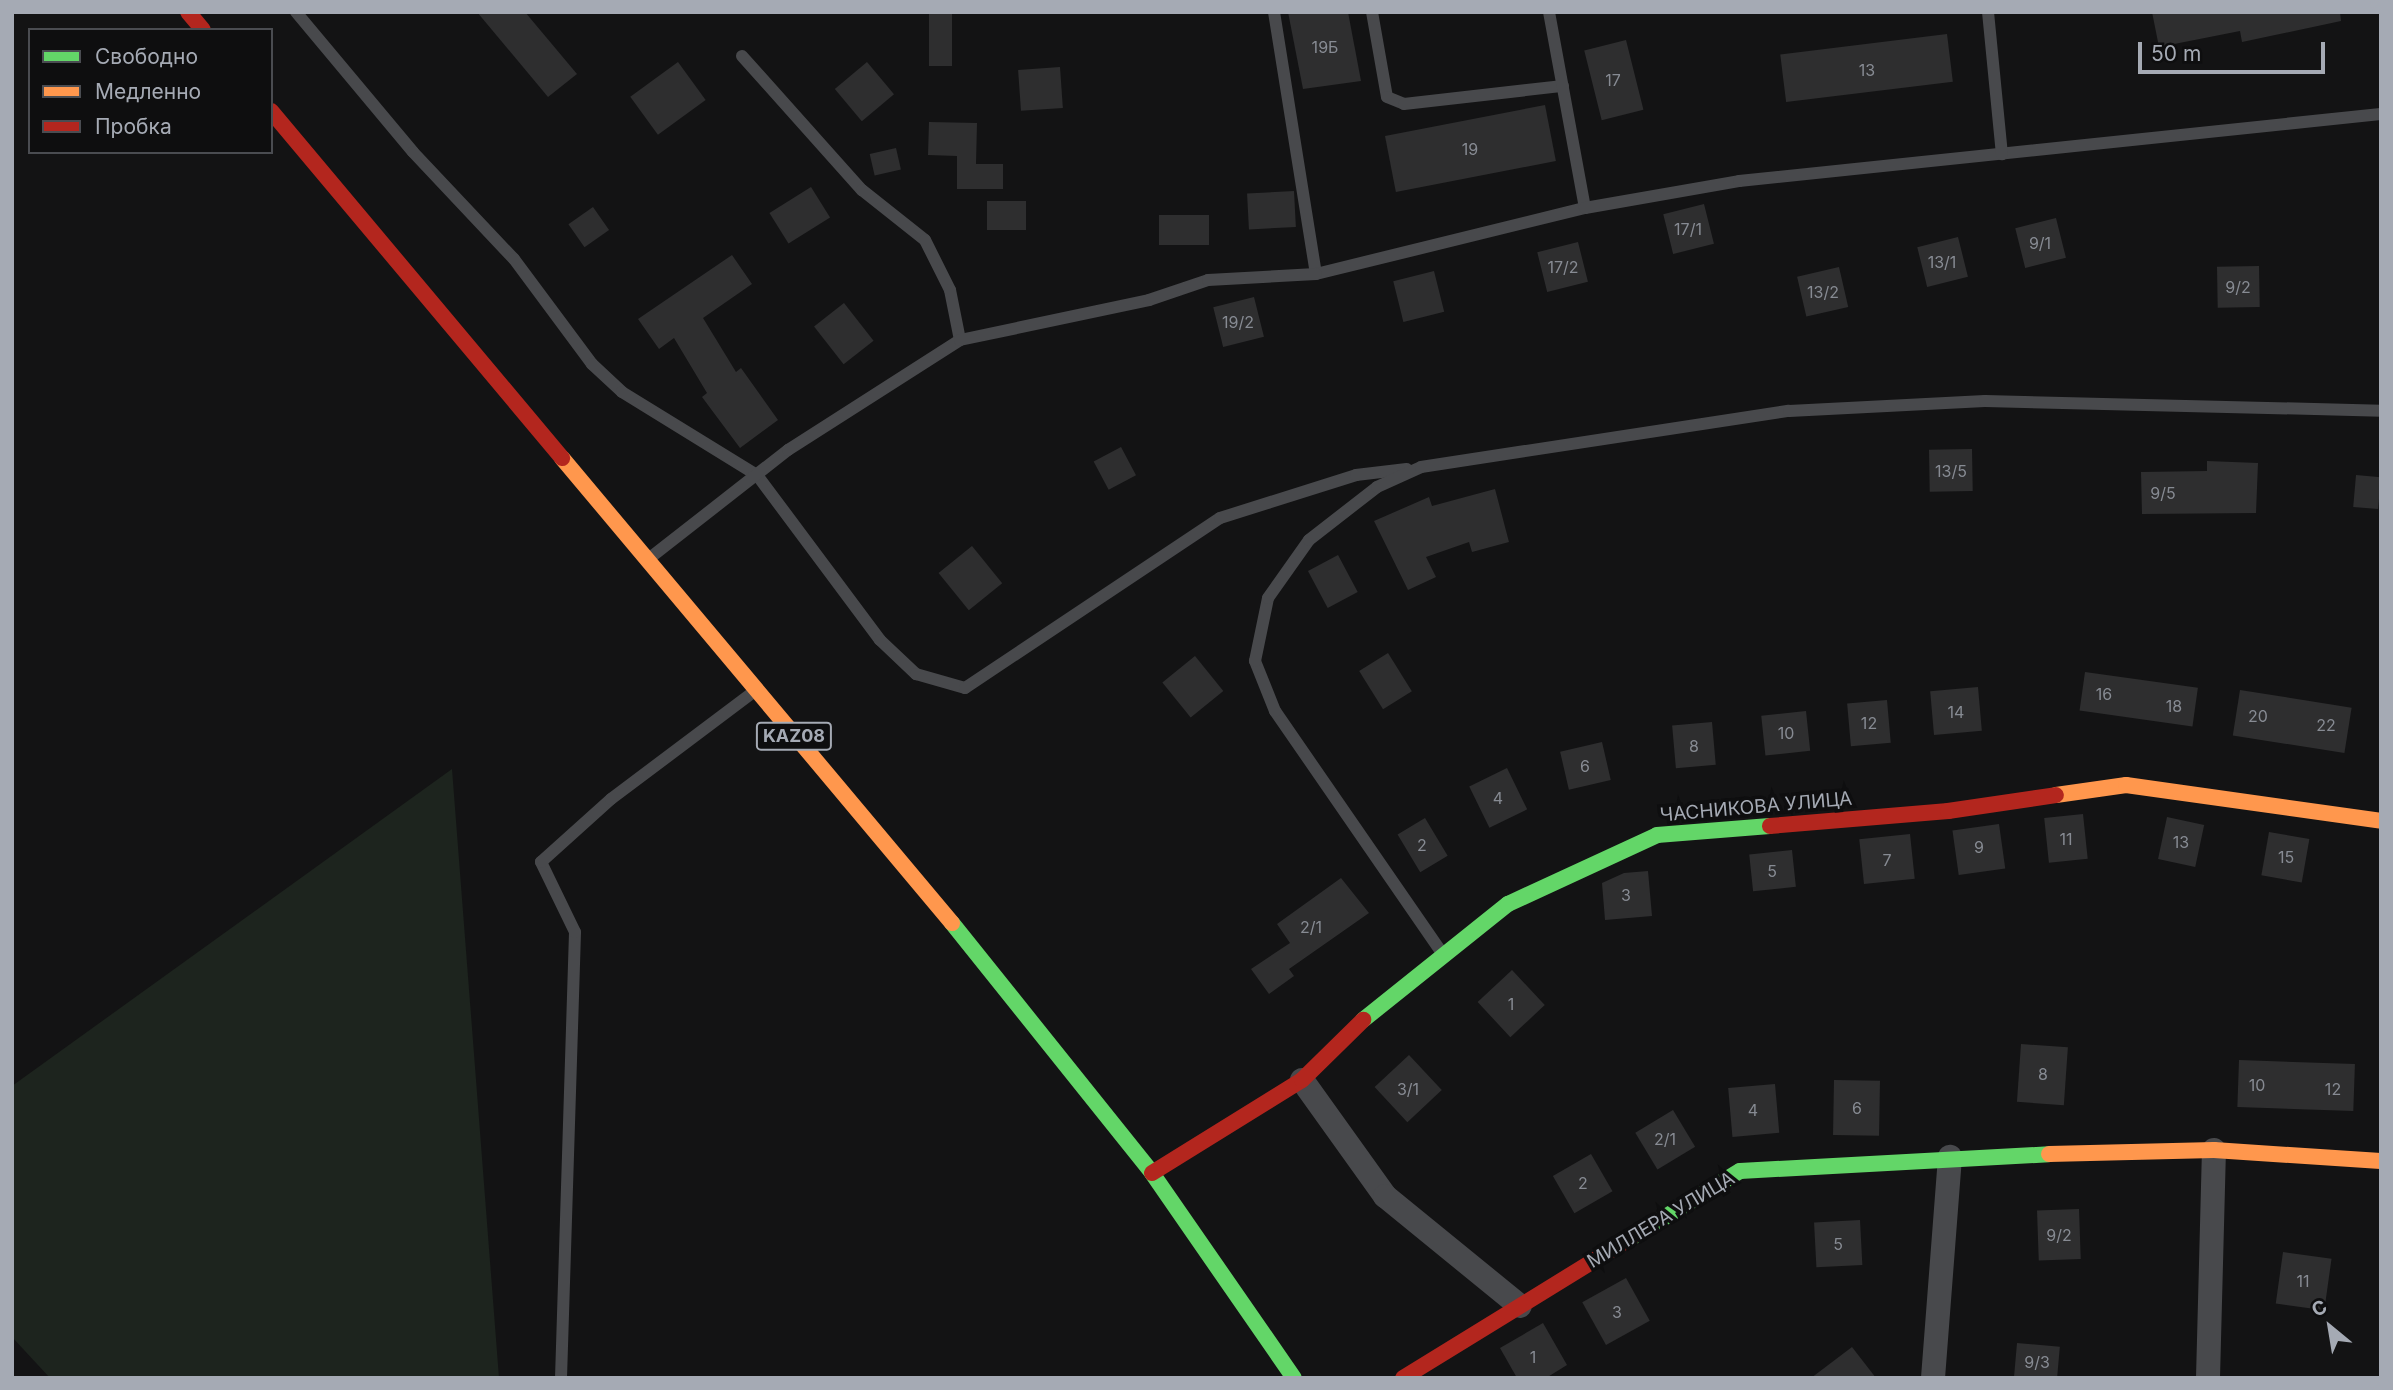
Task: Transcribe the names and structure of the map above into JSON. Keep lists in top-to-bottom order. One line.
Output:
{"streets":{"main road":["KAZ08","ЧАСНИКОВА УЛИЦА","МИЛЛЕРА УЛИЦА"]},"crossings":[["KAZ08","ЧАСНИКОВА УЛИЦА"]],"house_numbers":["19Б","13","17","19","17/1","9/1","13/1","17/2","9/2","13/2","19/2","13/5","9/5","16","18","14","20","12","22","10","8","6","4","11","13","2","9","15","7","5","3","2/1","1","8","10","3/1","12","6","4","2/1","2","9/2","5","11","3","1","9/3"],"legend":["Свободно","Медленно","Пробка"],"scale_bar":"50 m","north":"top left"}
